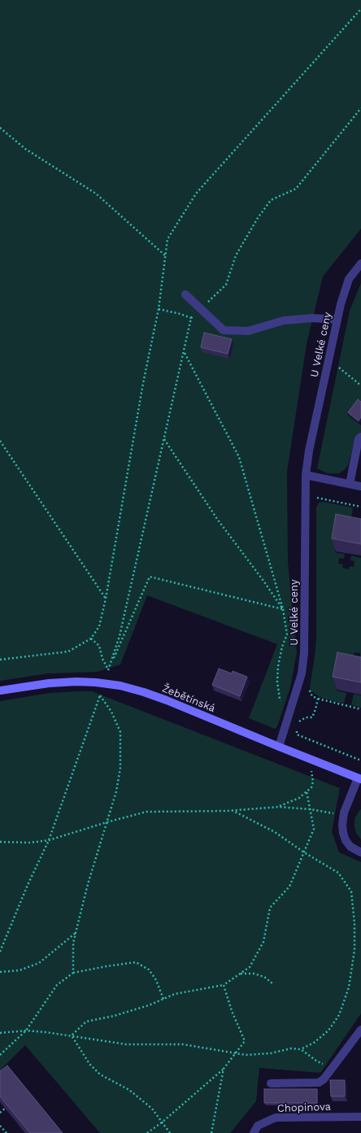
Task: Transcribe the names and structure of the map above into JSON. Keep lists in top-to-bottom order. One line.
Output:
{"streets":{"street":["U Velké ceny","Žebětínská","Chopinova"]},"crossings":[["U Velké ceny","Žebětínská"]]}
